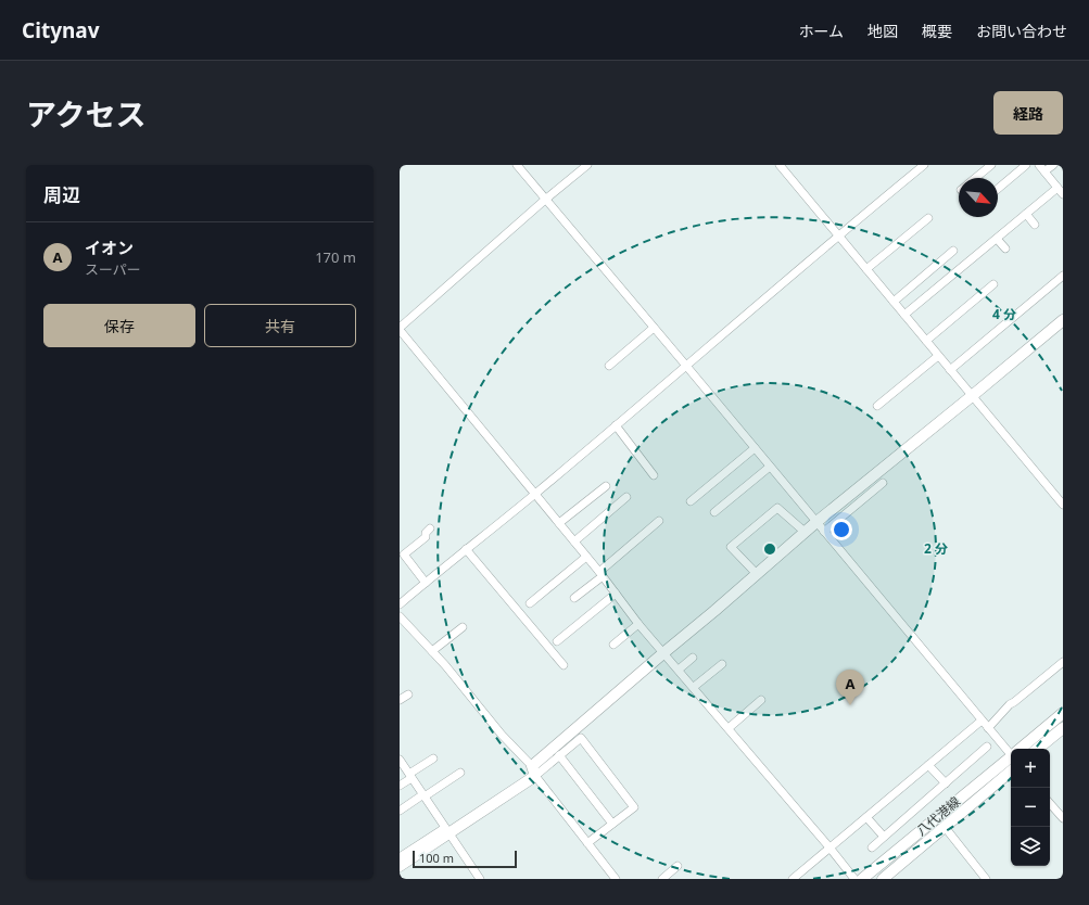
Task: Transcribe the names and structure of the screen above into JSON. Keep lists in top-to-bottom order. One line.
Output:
{"streets":{"street":["八代港線"]},"scale_bar":"100 m","north":"bottom right","page":{"header":"Citynav","nav":["ホーム","地図","概要","お問い合わせ"],"title":"アクセス","buttons":["経路",["保存","共有"]],"heading":"周辺","list":[{"mark":"A","name":"イオン","note":"スーパー","value":"170 m"}],"pins":"A","map_buttons":["+","−"],"scale":"100 m"},"rings":["4 分","2 分"]}
